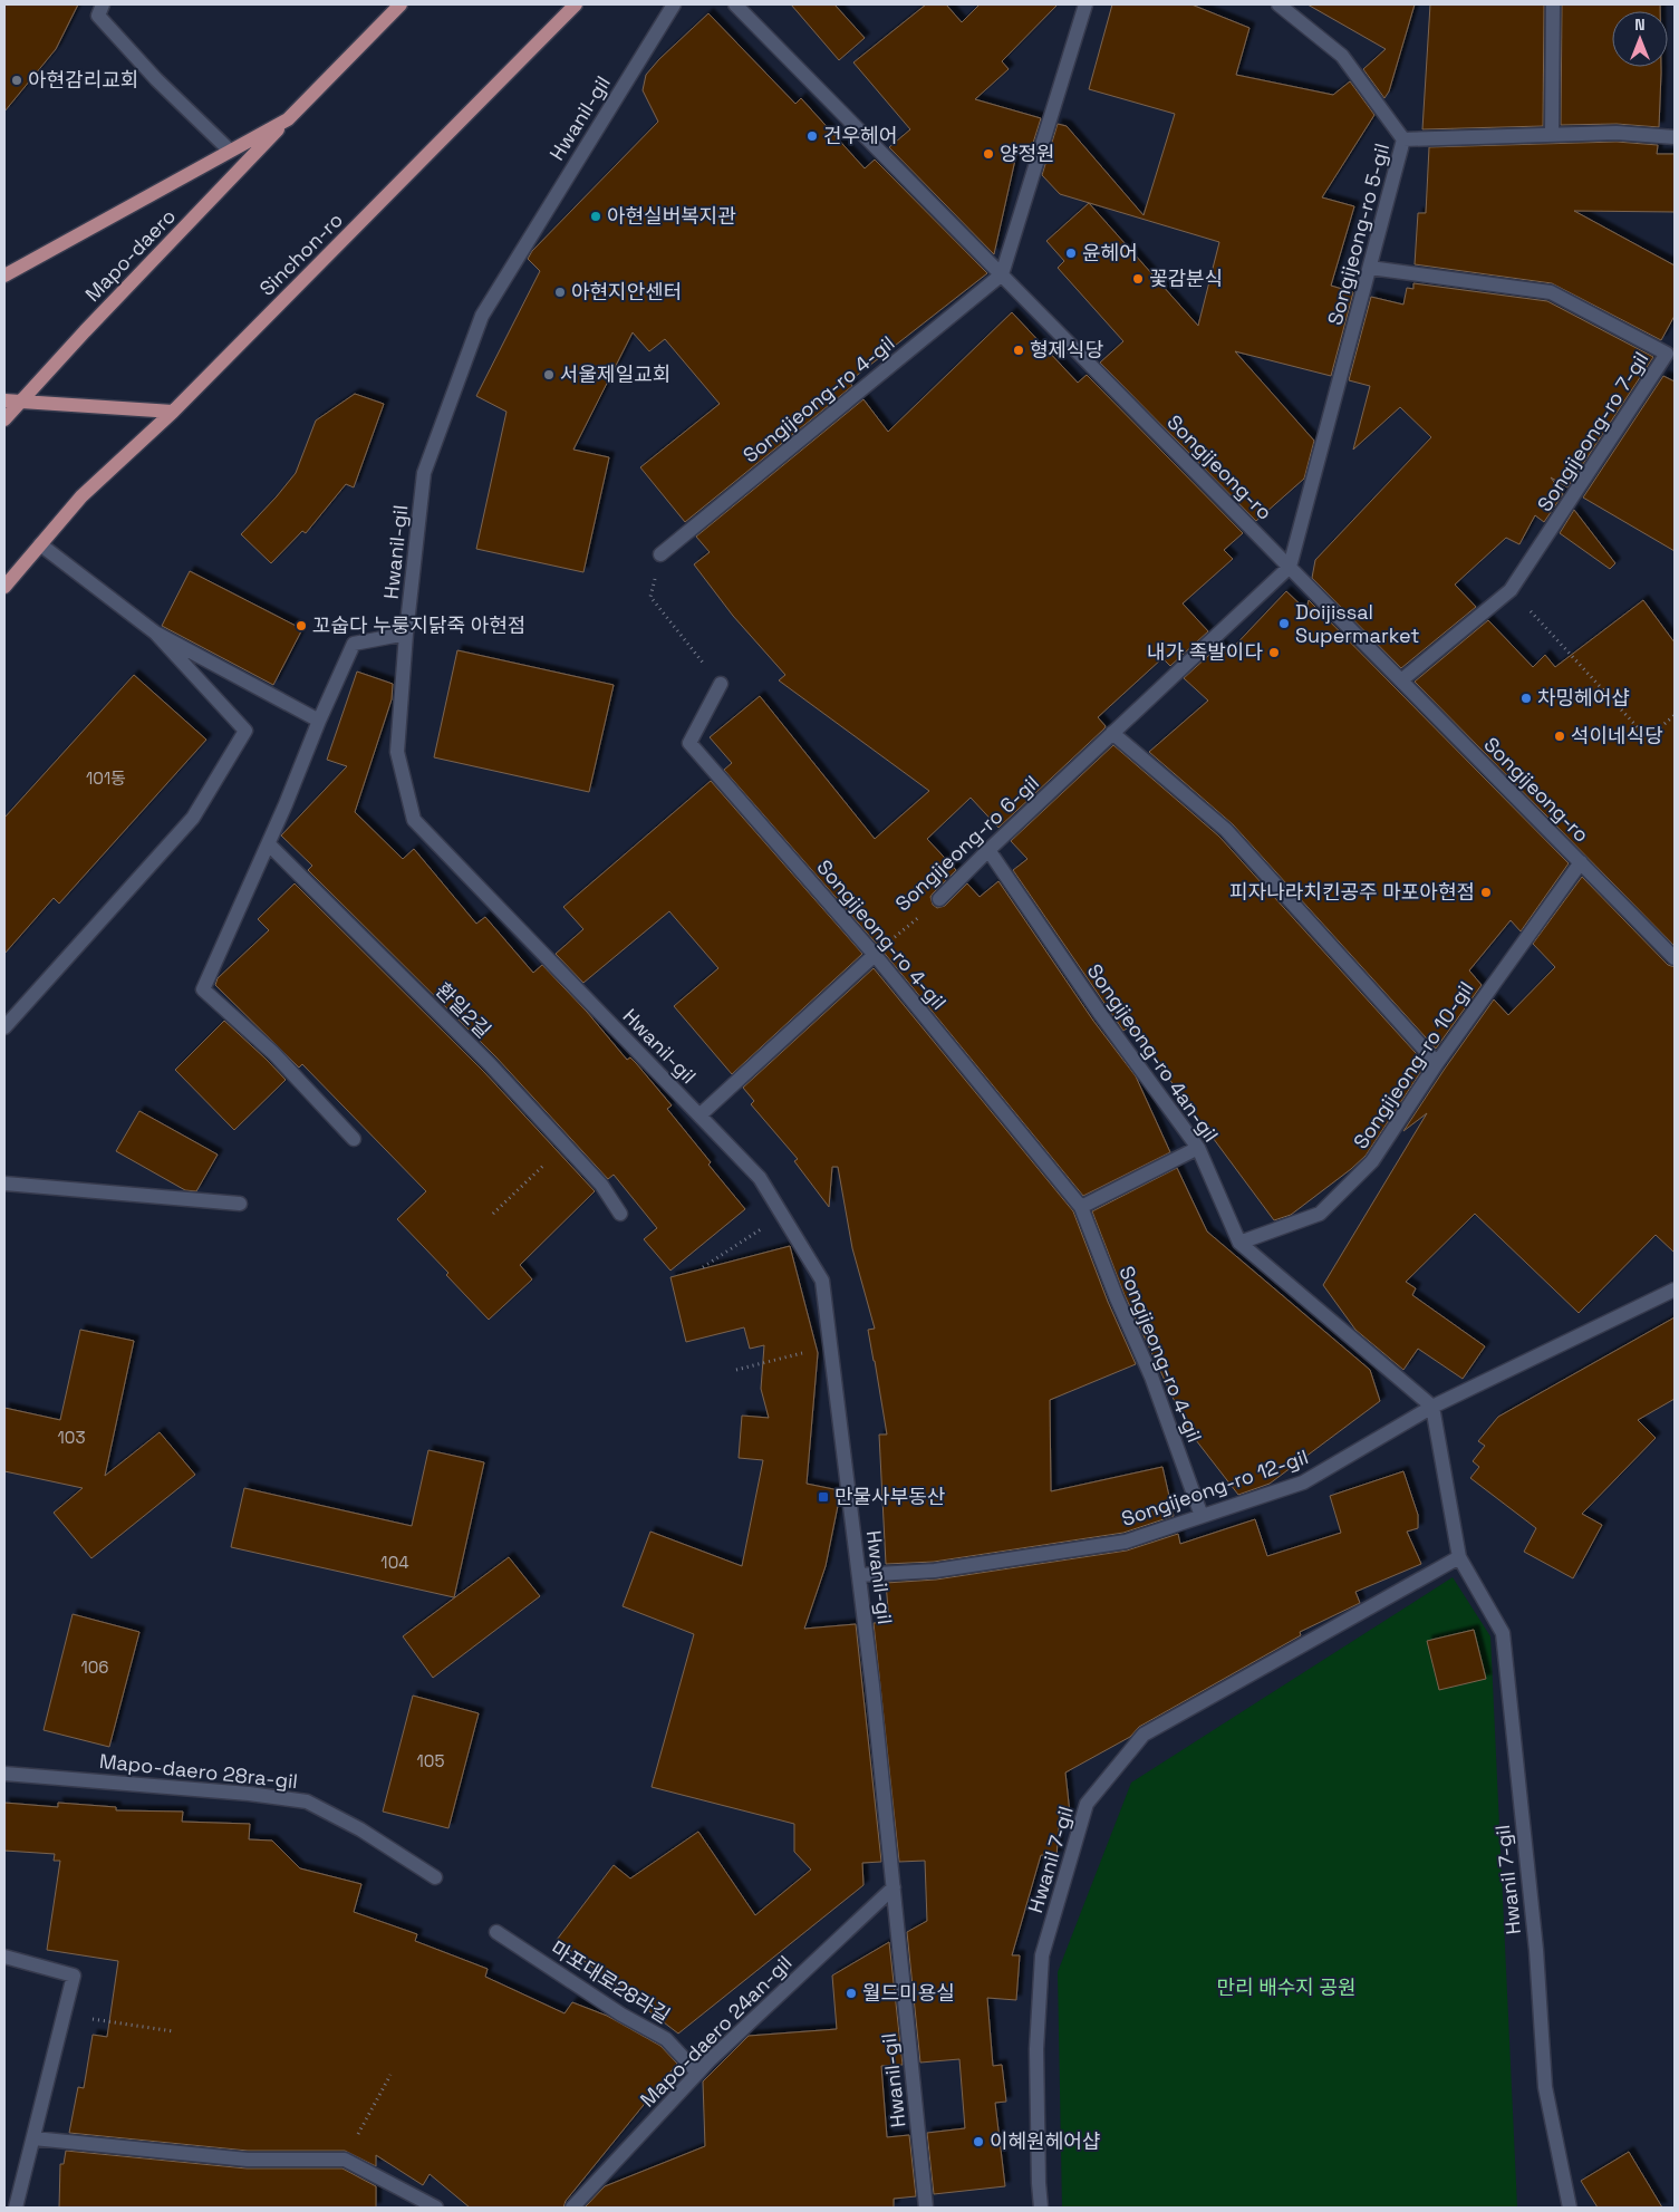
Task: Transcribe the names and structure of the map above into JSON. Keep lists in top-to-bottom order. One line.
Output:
{"streets":{"main road":["Sinchon-ro","Mapo-daero"],"street":["Hwanil-gil","Songijeong-ro 5-gil","Songijeong-ro 4-gil","Songijeong-ro 7-gil","Songijeong-ro","Songijeong-ro 6-gil","환일2길","Songijeong-ro 4an-gil","Songijeong-ro 10-gil","Songijeong-ro 12-gil","Mapo-daero 28ra-gil","Hwanil 7-gil","마포대로28라길","Mapo-daero 24an-gil"]},"crossings":[["Hwanil-gil","Songijeong-ro 12-gil"],["Hwanil-gil","Mapo-daero 24an-gil"],["Songijeong-ro 5-gil","Songijeong-ro 7-gil"],["Songijeong-ro 5-gil","Songijeong-ro"],["Songijeong-ro 5-gil","Songijeong-ro 6-gil"],["Songijeong-ro 4-gil","Songijeong-ro"],["Songijeong-ro 4-gil","Songijeong-ro 6-gil"],["Songijeong-ro 4-gil","Songijeong-ro 12-gil"],["Songijeong-ro 7-gil","Songijeong-ro"],["Songijeong-ro","Songijeong-ro 6-gil"],["Songijeong-ro","Songijeong-ro 10-gil"],["Songijeong-ro 6-gil","Songijeong-ro 4an-gil"],["Songijeong-ro 4an-gil","Songijeong-ro 10-gil"],["Songijeong-ro 4an-gil","Songijeong-ro 12-gil"],["Songijeong-ro 4an-gil","Hwanil 7-gil"],["Songijeong-ro 12-gil","Hwanil 7-gil"],["마포대로28라길","Mapo-daero 24an-gil"]],"parks":["만리 배수지 공원"],"places":{"other":["아현감리교회","건우헤어","양정원","아현실버복지관","윤헤어","꽃감분식","아현지안센터","형제식당","서울제일교회","Doijissal Supermarket","꼬숩다 누룽지닭죽 아현점","내가 족발이다","차밍헤어샵","석이네식당","피자나라치킨공주 마포아현점","월드미용실","이혜원헤어샵"],"transit":["만물사부동산"]},"house_numbers":["101동","103","104","106","105"],"north":"top"}
